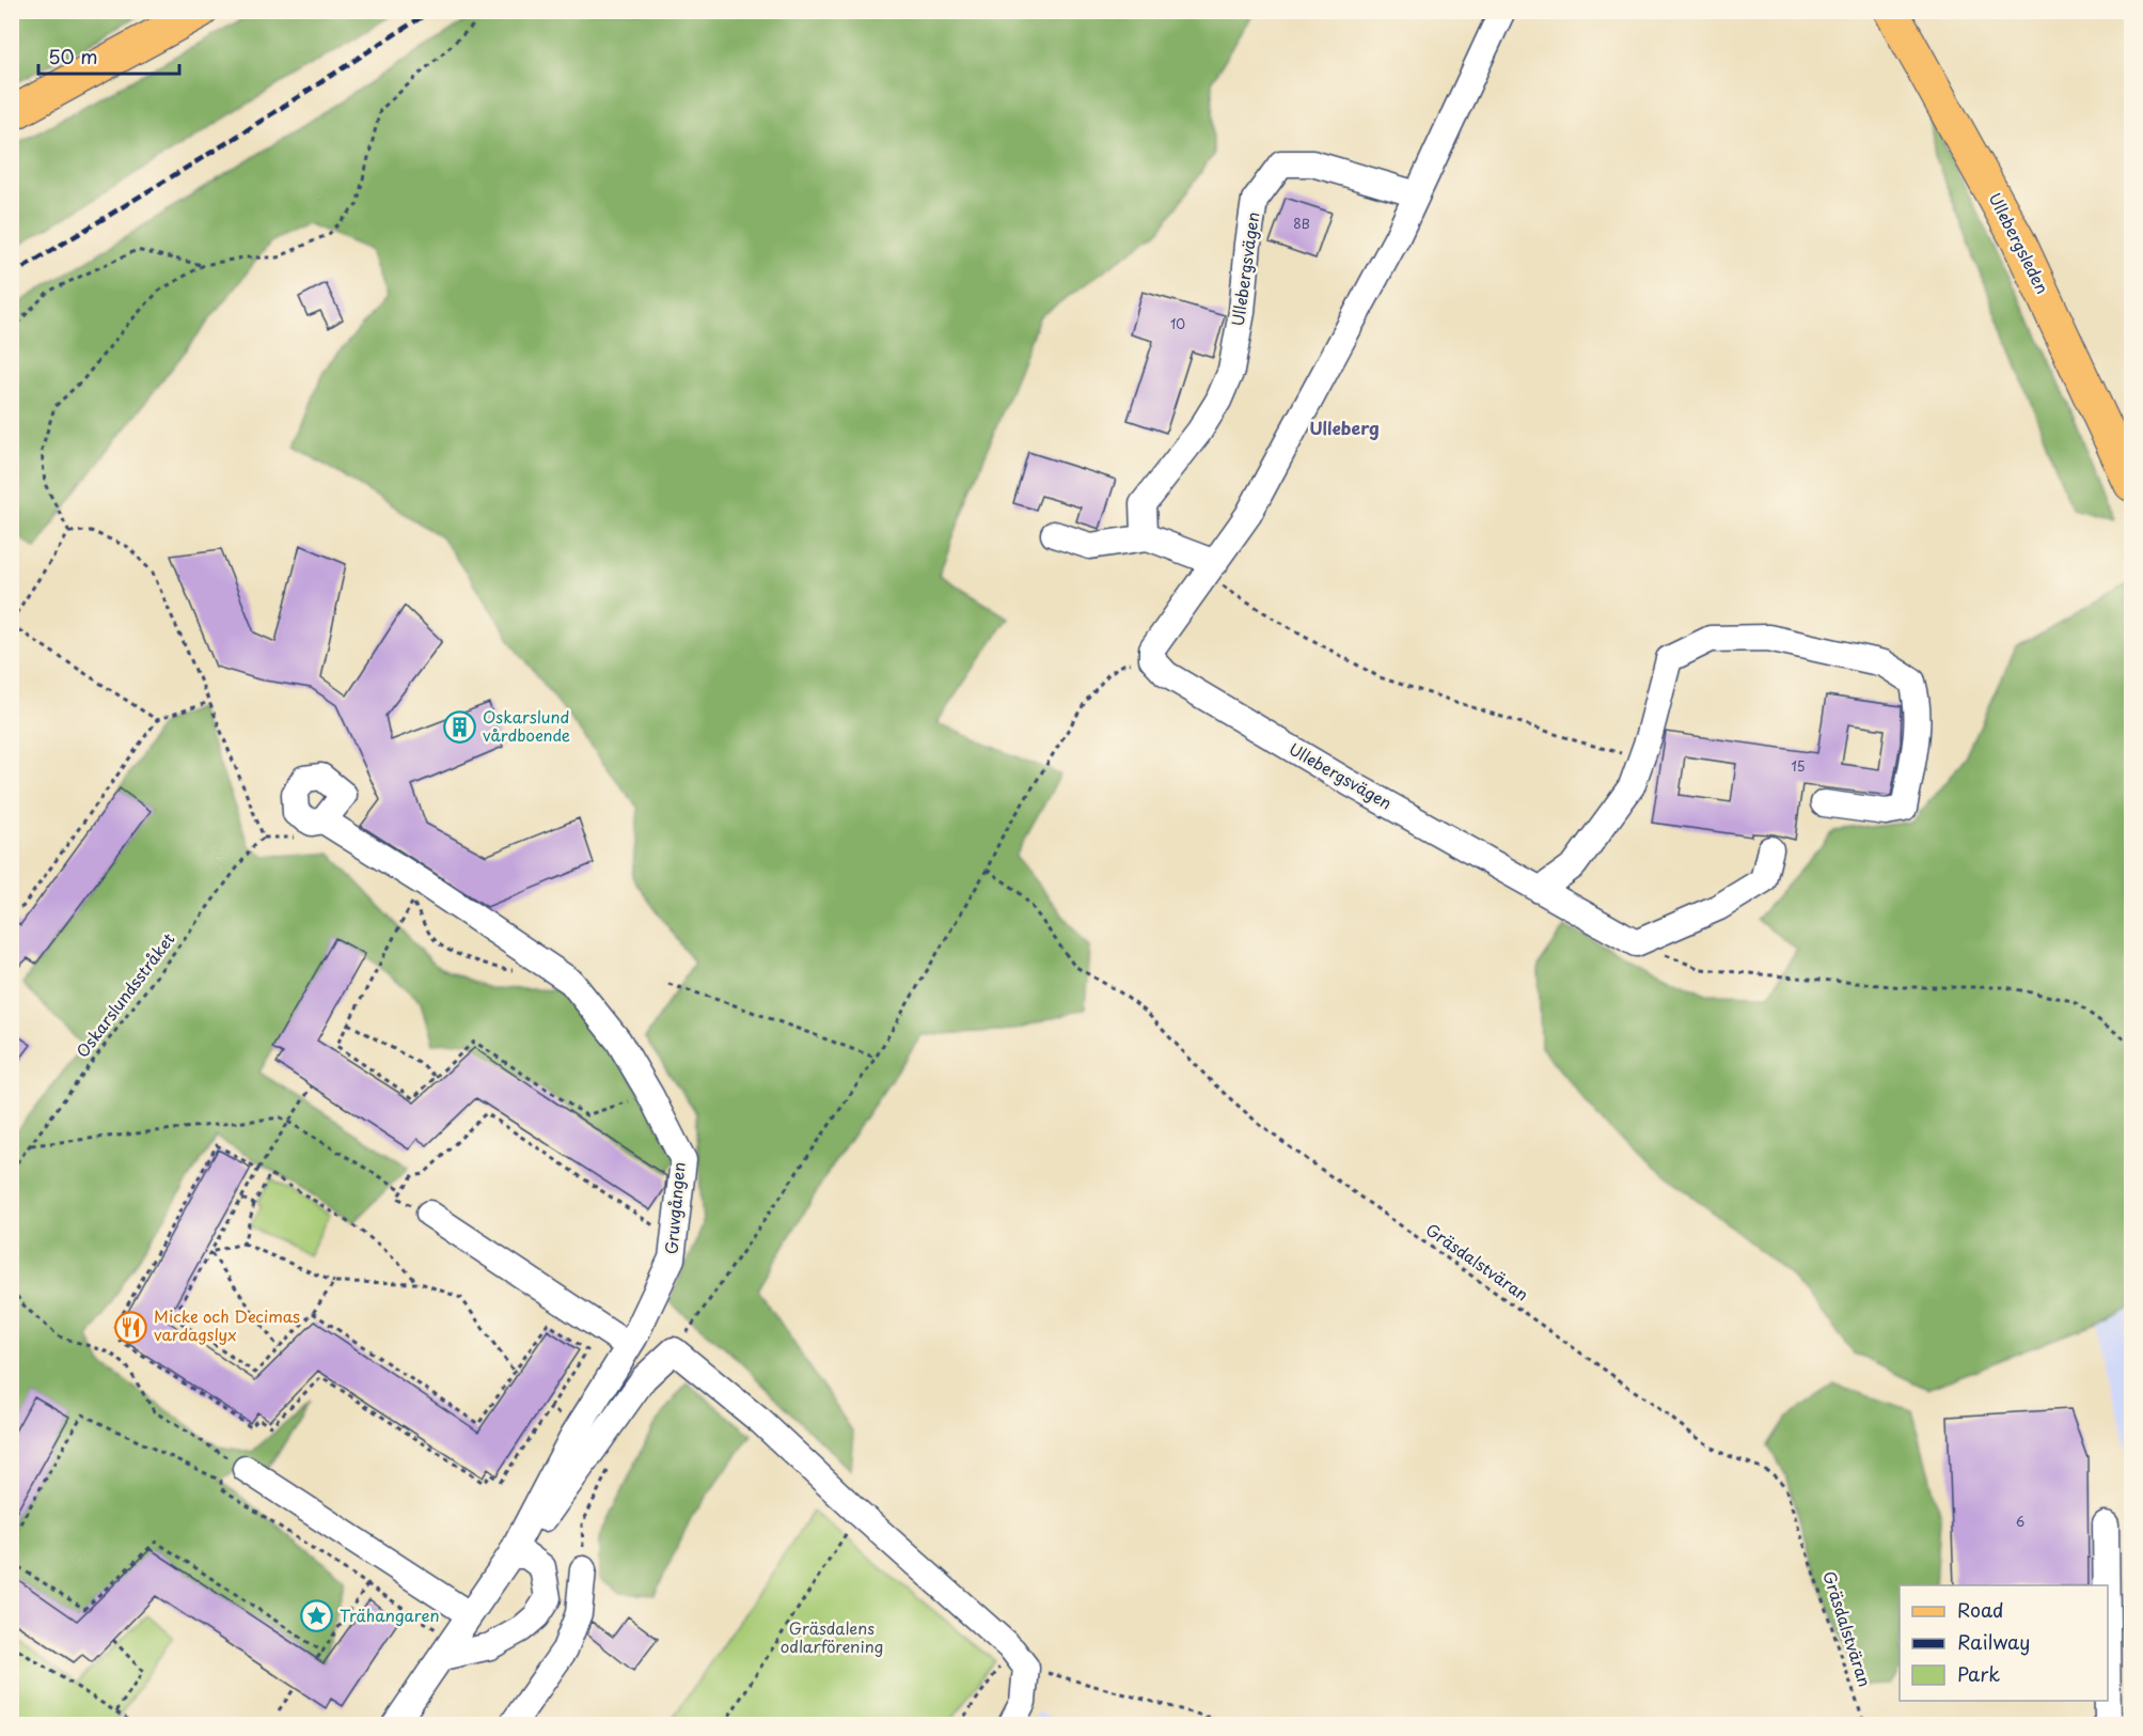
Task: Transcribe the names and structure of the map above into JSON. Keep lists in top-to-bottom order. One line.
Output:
{"streets":{"main road":["Ullebergsleden"],"street":["Ullebergsvägen","Gruvgången"],"path":["Oskarslundsstråket","Gräsdalstväran"]},"districts":["Ulleberg"],"parks":["Gräsdalens odlarförening"],"places":{"building":["Oskarslund vårdboende"],"restaurant":["Micke och Decimas vardagslyx"],"place":["Trähangaren"]},"house_numbers":["8B","10","15","6"],"legend":["Road","Railway","Park"],"scale_bar":"50 m"}
